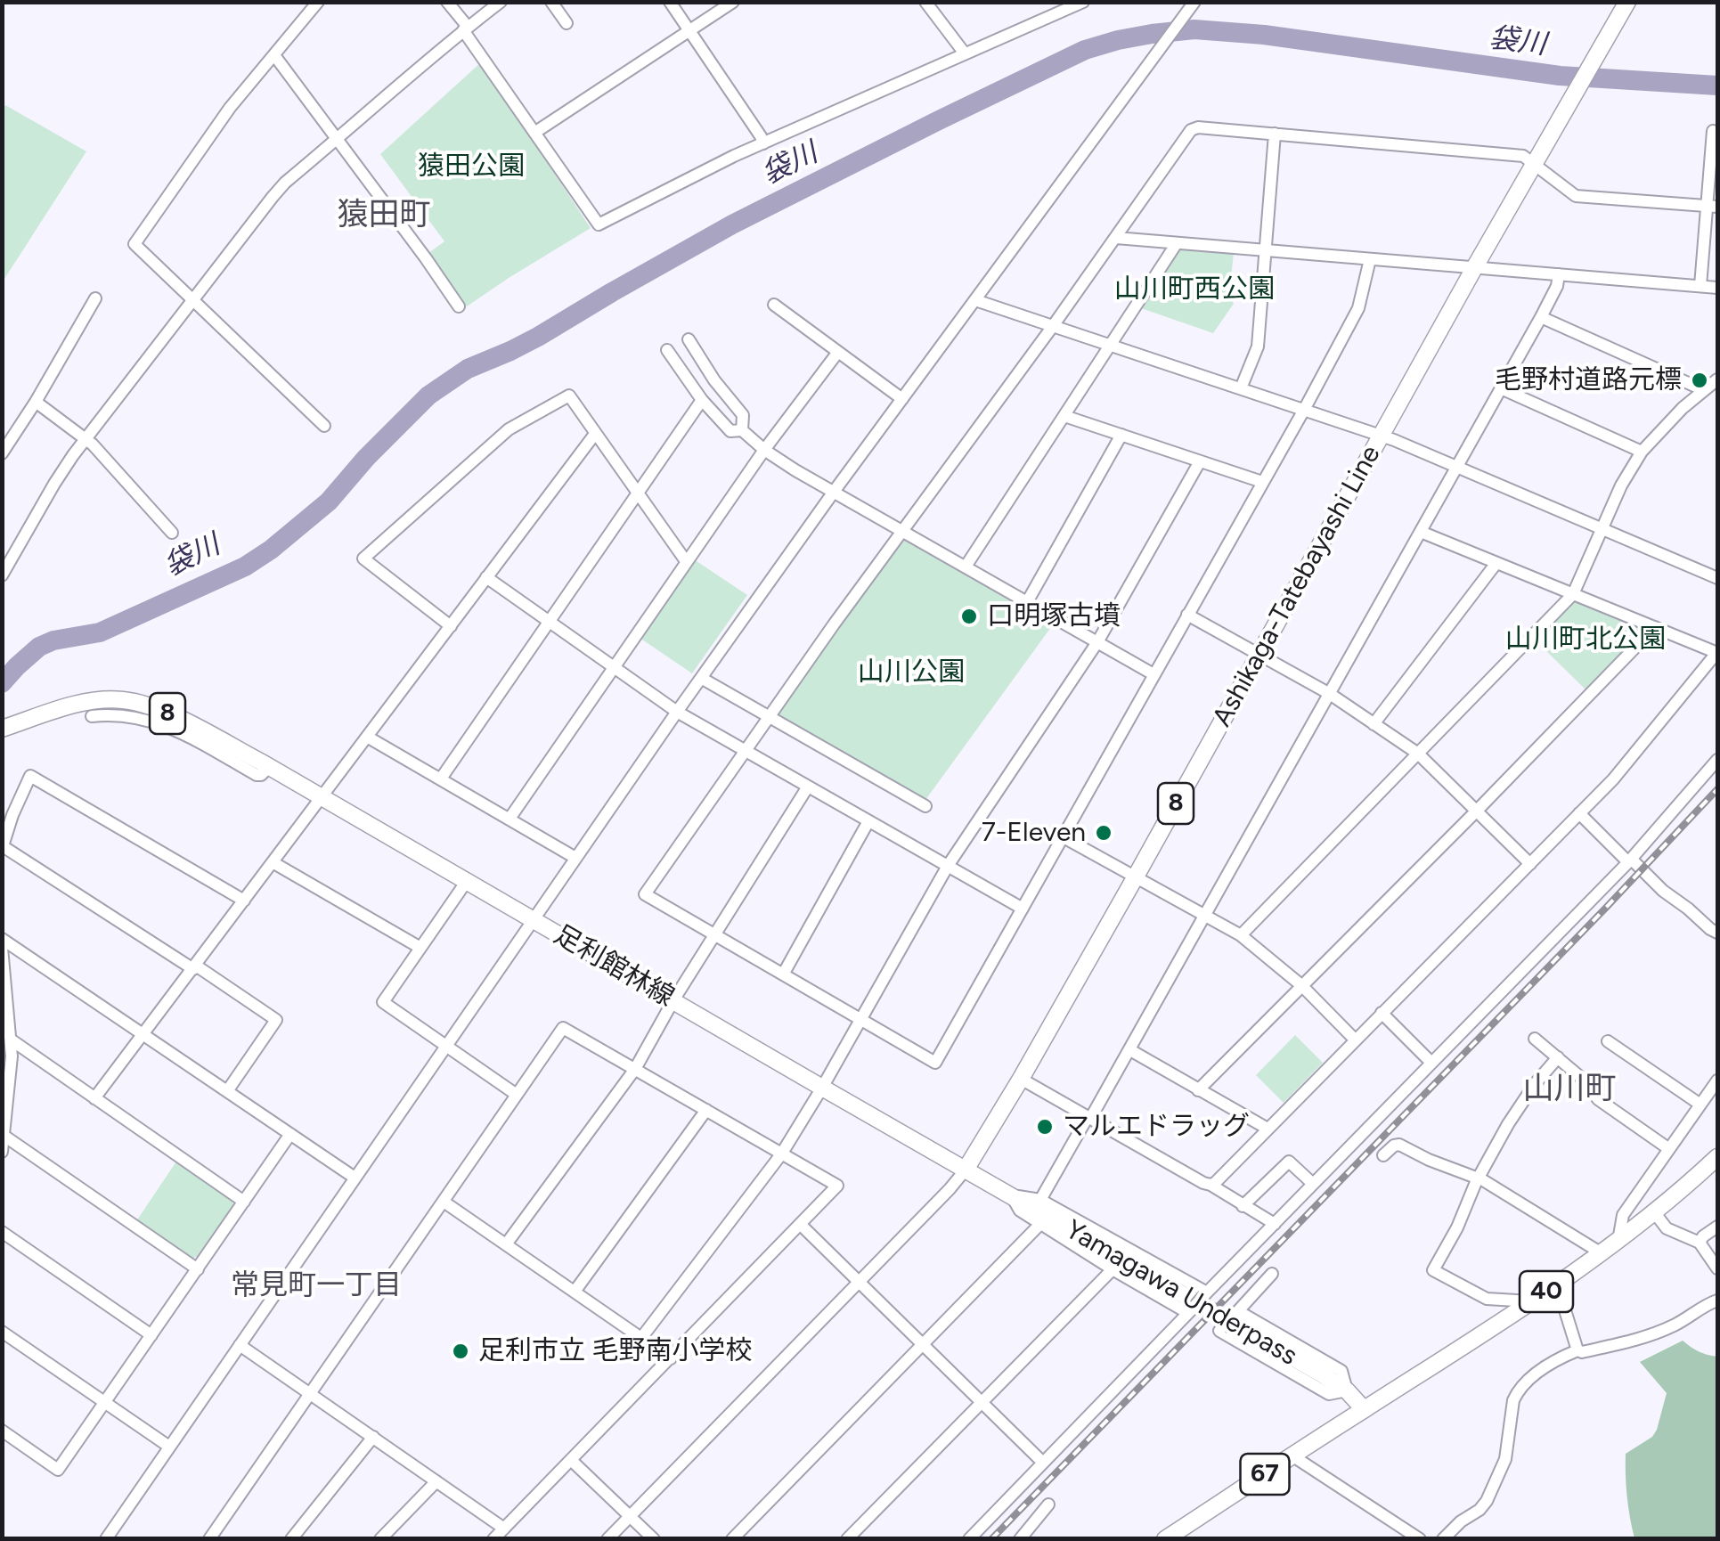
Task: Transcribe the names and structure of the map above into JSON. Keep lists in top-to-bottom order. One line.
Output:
{"streets":{"main road":["Ashikaga-Tatebayashi Line","8","足利館林線","40","Yamagawa Underpass","67"]},"crossings":[["Ashikaga-Tatebayashi Line","足利館林線"],["8","足利館林線"],["足利館林線","Yamagawa Underpass"],["40","Yamagawa Underpass"],["40","67"],["Yamagawa Underpass","67"]],"districts":["猿田町","山川町","常見町一丁目"],"water":["袋川"],"parks":["猿田公園","山川町西公園","山川町北公園","山川公園"],"places":["毛野村道路元標","口明塚古墳","7-Eleven","マルエドラッグ","足利市立 毛野南小学校"]}
